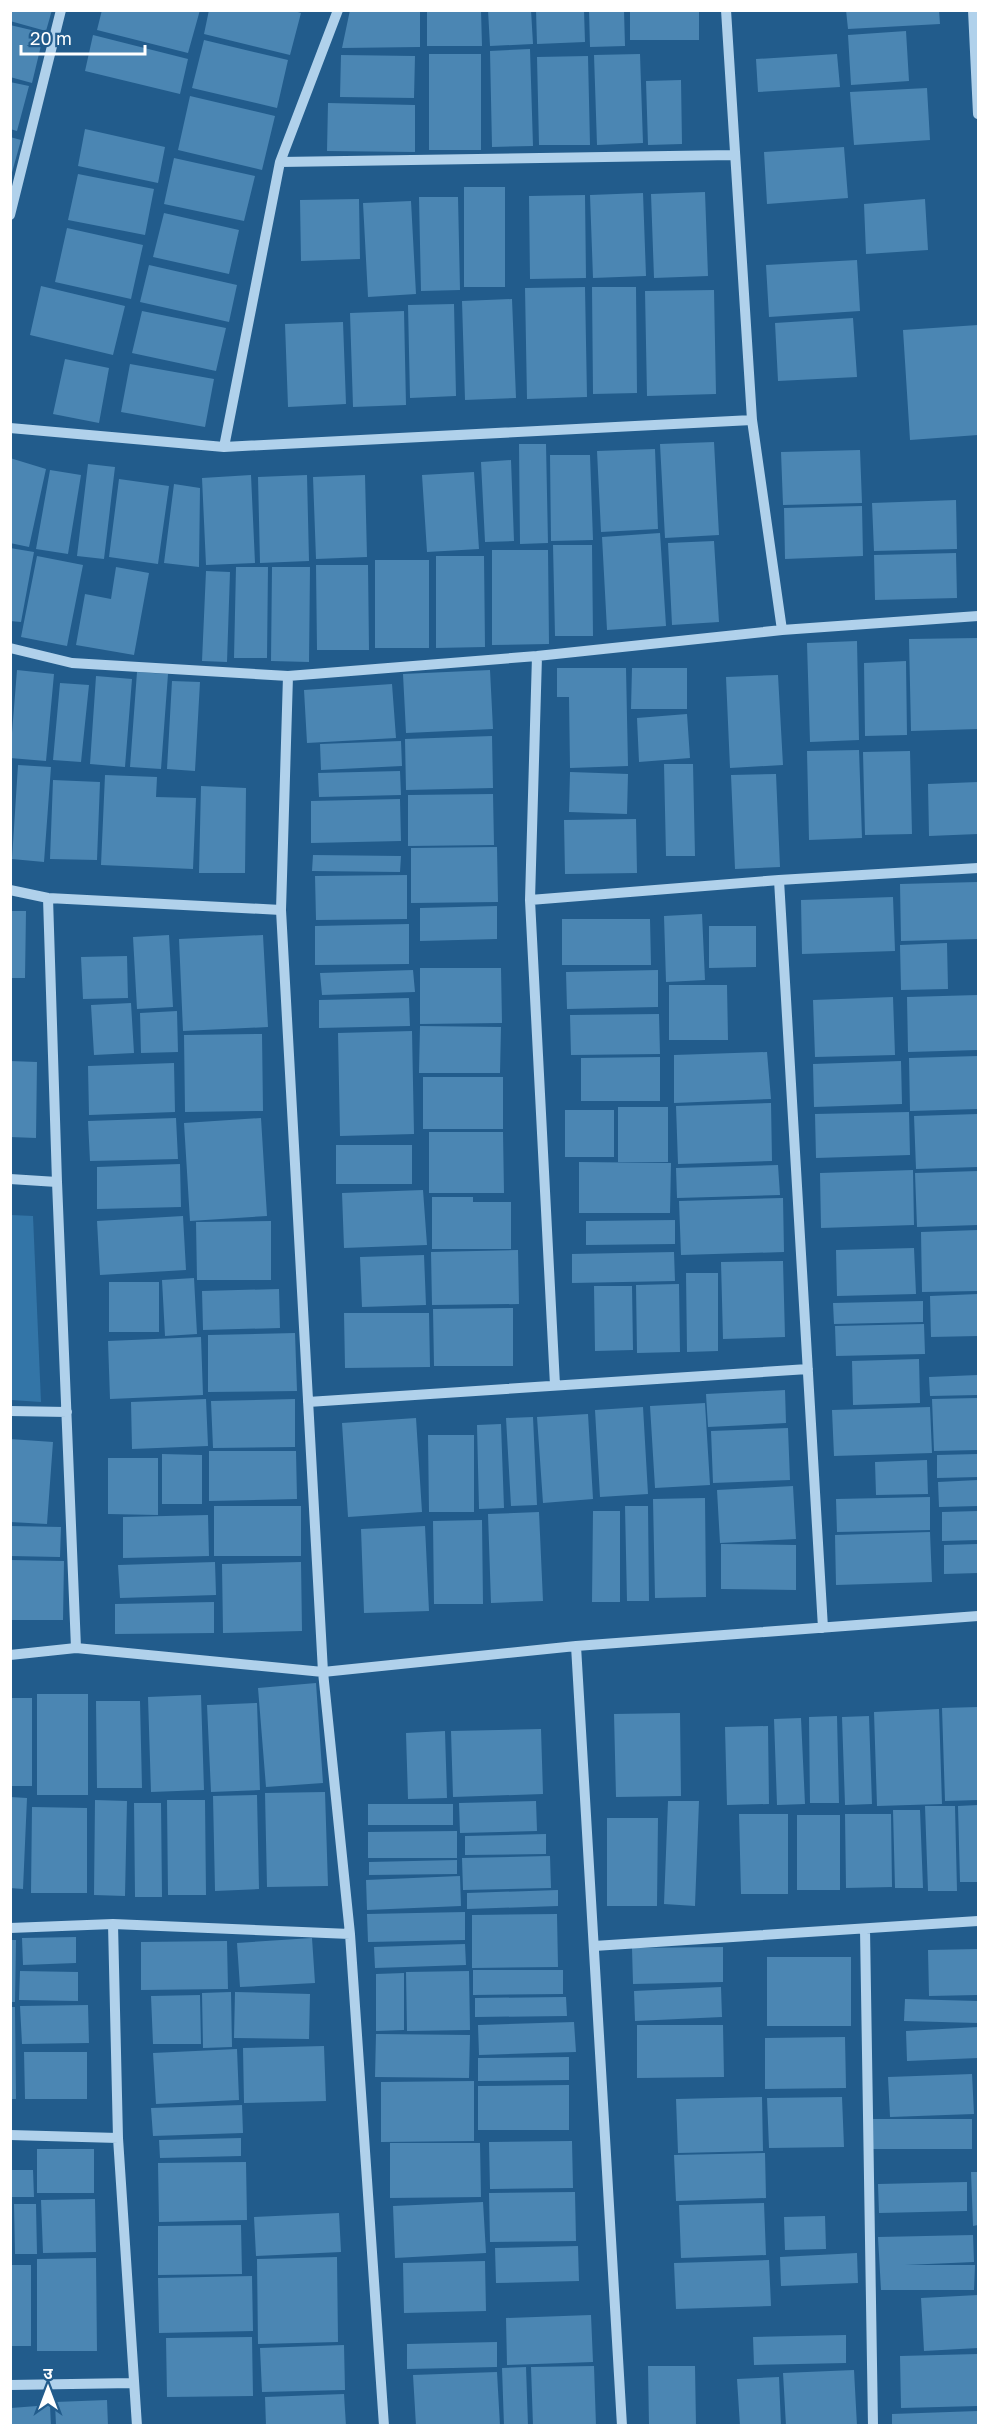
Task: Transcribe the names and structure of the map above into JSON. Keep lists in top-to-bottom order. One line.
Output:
{"scale_bar":"20 m","north":"top"}
